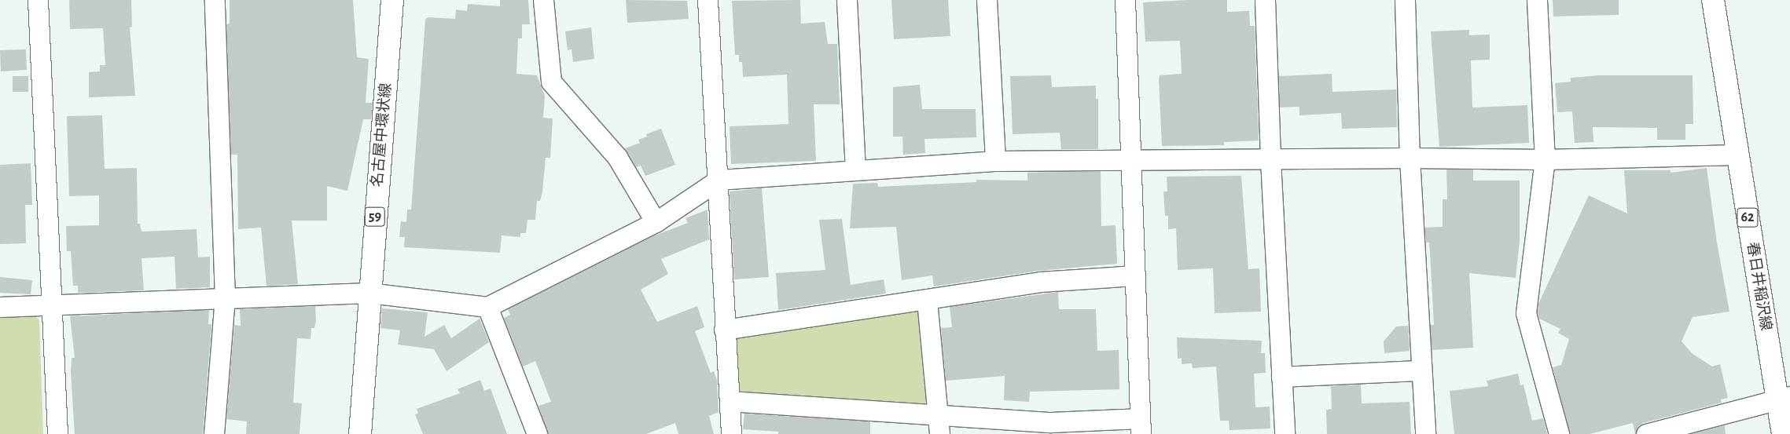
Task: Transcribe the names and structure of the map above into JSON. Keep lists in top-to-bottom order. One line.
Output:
{"streets":{"main road":["名古屋中環状線","59","62","春日井稲沢線"]}}
